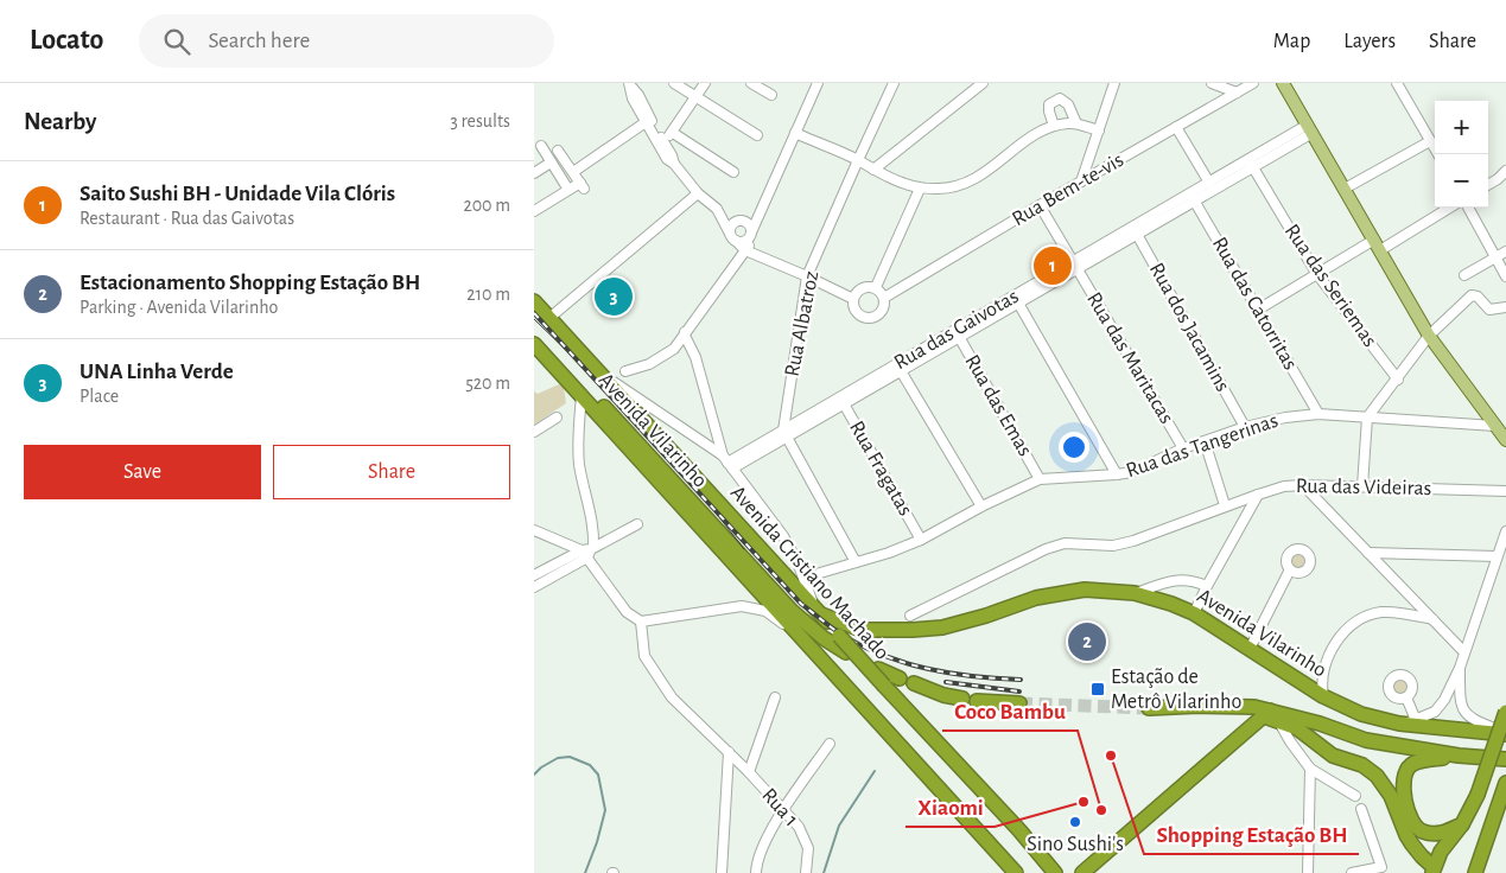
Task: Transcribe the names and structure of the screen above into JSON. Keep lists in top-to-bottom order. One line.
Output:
{"streets":{"highway":["Avenida Vilarinho","Avenida Cristiano Machado"],"street":["Rua Bem-te-vis","Rua das Seriemas","Rua das Catorritas","Rua Albatroz","Rua dos Jacamins","Rua das Gaivotas","Rua das Maritacas","Rua das Emas","Rua das Tangerinas","Rua Fragatas","Rua das Videiras","Rua 1"]},"crossings":[["Rua Bem-te-vis","Rua das Maritacas"],["Rua das Seriemas","Rua das Gaivotas"],["Rua das Catorritas","Rua das Gaivotas"],["Rua das Catorritas","Rua das Tangerinas"],["Rua Albatroz","Rua das Gaivotas"],["Rua dos Jacamins","Rua das Gaivotas"],["Rua dos Jacamins","Rua das Tangerinas"],["Rua das Gaivotas","Rua das Maritacas"],["Rua das Gaivotas","Rua das Emas"],["Rua das Gaivotas","Rua Fragatas"],["Rua das Maritacas","Rua das Tangerinas"],["Rua das Emas","Rua das Tangerinas"],["Avenida Vilarinho","Avenida Cristiano Machado"],["Rua das Tangerinas","Rua Fragatas"]],"places":{"transit":["Estação de Metrô Vilarinho"],"other":["Shopping Estação BH","Xiaomi","Coco Bambu","Sino Sushi's"]},"page":{"header":"Locato","search":"Search here","nav":["Map","Layers","Share"],"heading":["Nearby","3 results"],"map_buttons":["+","−"],"list":[{"mark":"1","name":"Saito Sushi BH - Unidade Vila Clóris","note":"Restaurant · Rua das Gaivotas","value":"200 m"},{"mark":"2","name":"Estacionamento Shopping Estação BH","note":"Parking · Avenida Vilarinho","value":"210 m"},{"mark":"3","name":"UNA Linha Verde","note":"Place","value":"520 m"}],"pins":["1","3","2"],"buttons":["Save","Share"]}}
